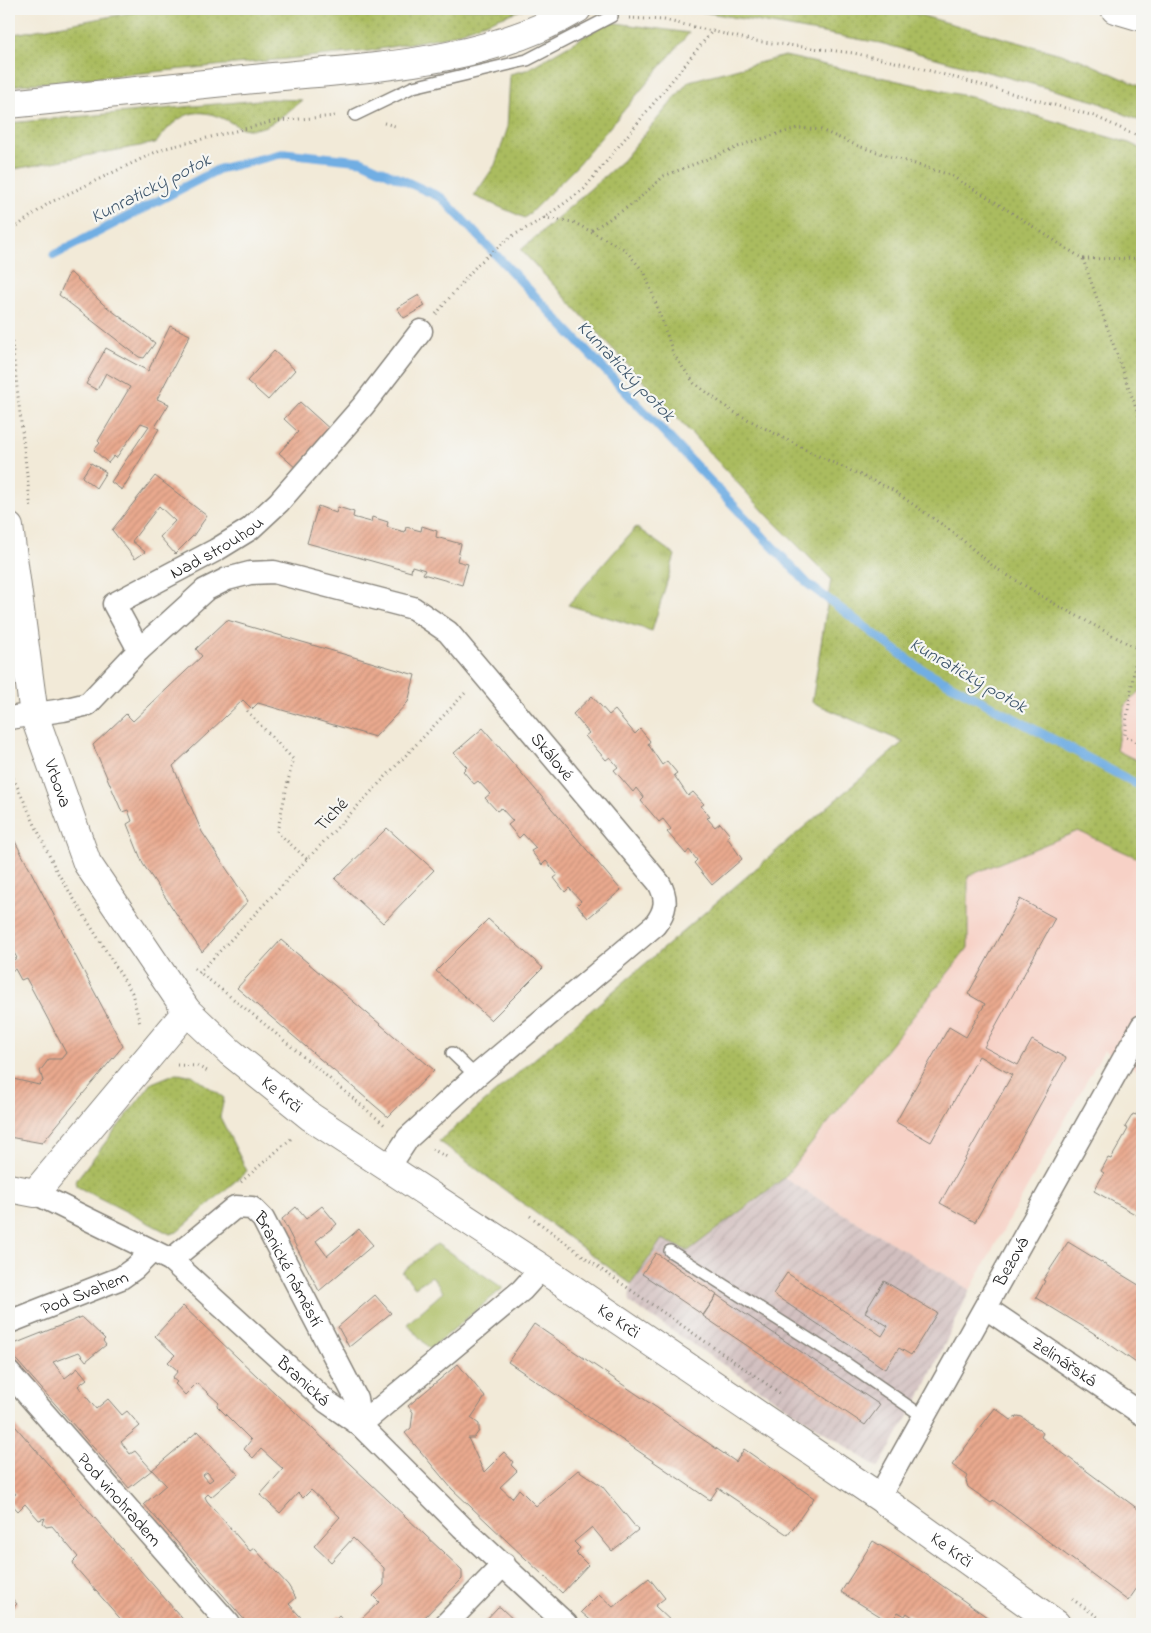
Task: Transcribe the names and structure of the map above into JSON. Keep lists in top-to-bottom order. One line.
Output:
{"streets":{"main road":["Vrbova","Ke Krči"],"street":["Nad strouhou","Skálové","Bezová","Branické náměstí","Pod Svahem","Zelinářská","Branická","Pod vinohradem"],"path":["Tiché"]},"crossings":[["Nad strouhou","Skálové"],["Skálové","Tiché"],["Skálové","Ke Krči"],["Vrbova","Ke Krči"],["Ke Krči","Bezová"],["Bezová","Zelinářská"],["Branické náměstí","Pod Svahem"],["Branické náměstí","Branická"],["Pod Svahem","Branická"]],"water":["Kunratický potok"]}
